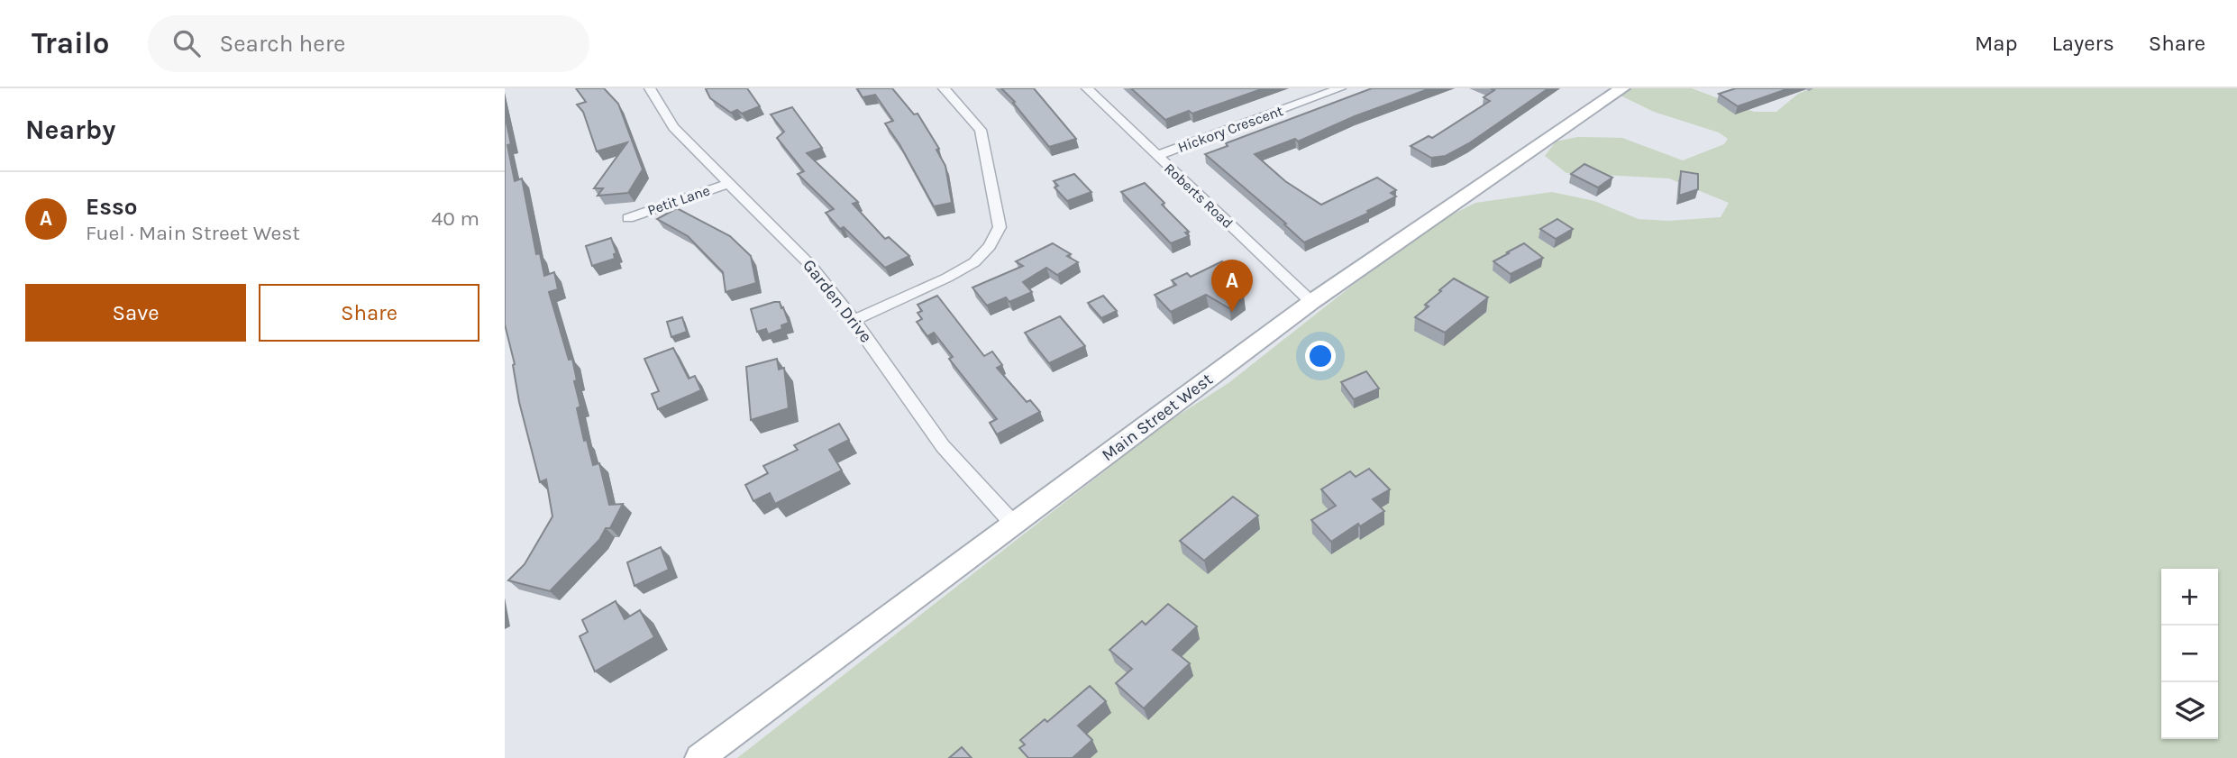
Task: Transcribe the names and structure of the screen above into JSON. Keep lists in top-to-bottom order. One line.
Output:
{"streets":{"main road":["Main Street West"],"street":["Hickory Crescent","Roberts Road","Petit Lane","Garden Drive"]},"crossings":[["Hickory Crescent","Roberts Road"],["Roberts Road","Main Street West"],["Petit Lane","Garden Drive"],["Garden Drive","Main Street West"]],"page":{"header":"Trailo","search":"Search here","nav":["Map","Layers","Share"],"heading":"Nearby","list":[{"mark":"A","name":"Esso","note":"Fuel · Main Street West","value":"40 m"}],"pins":"A","buttons":["Save","Share"],"map_buttons":["+","−"]}}
